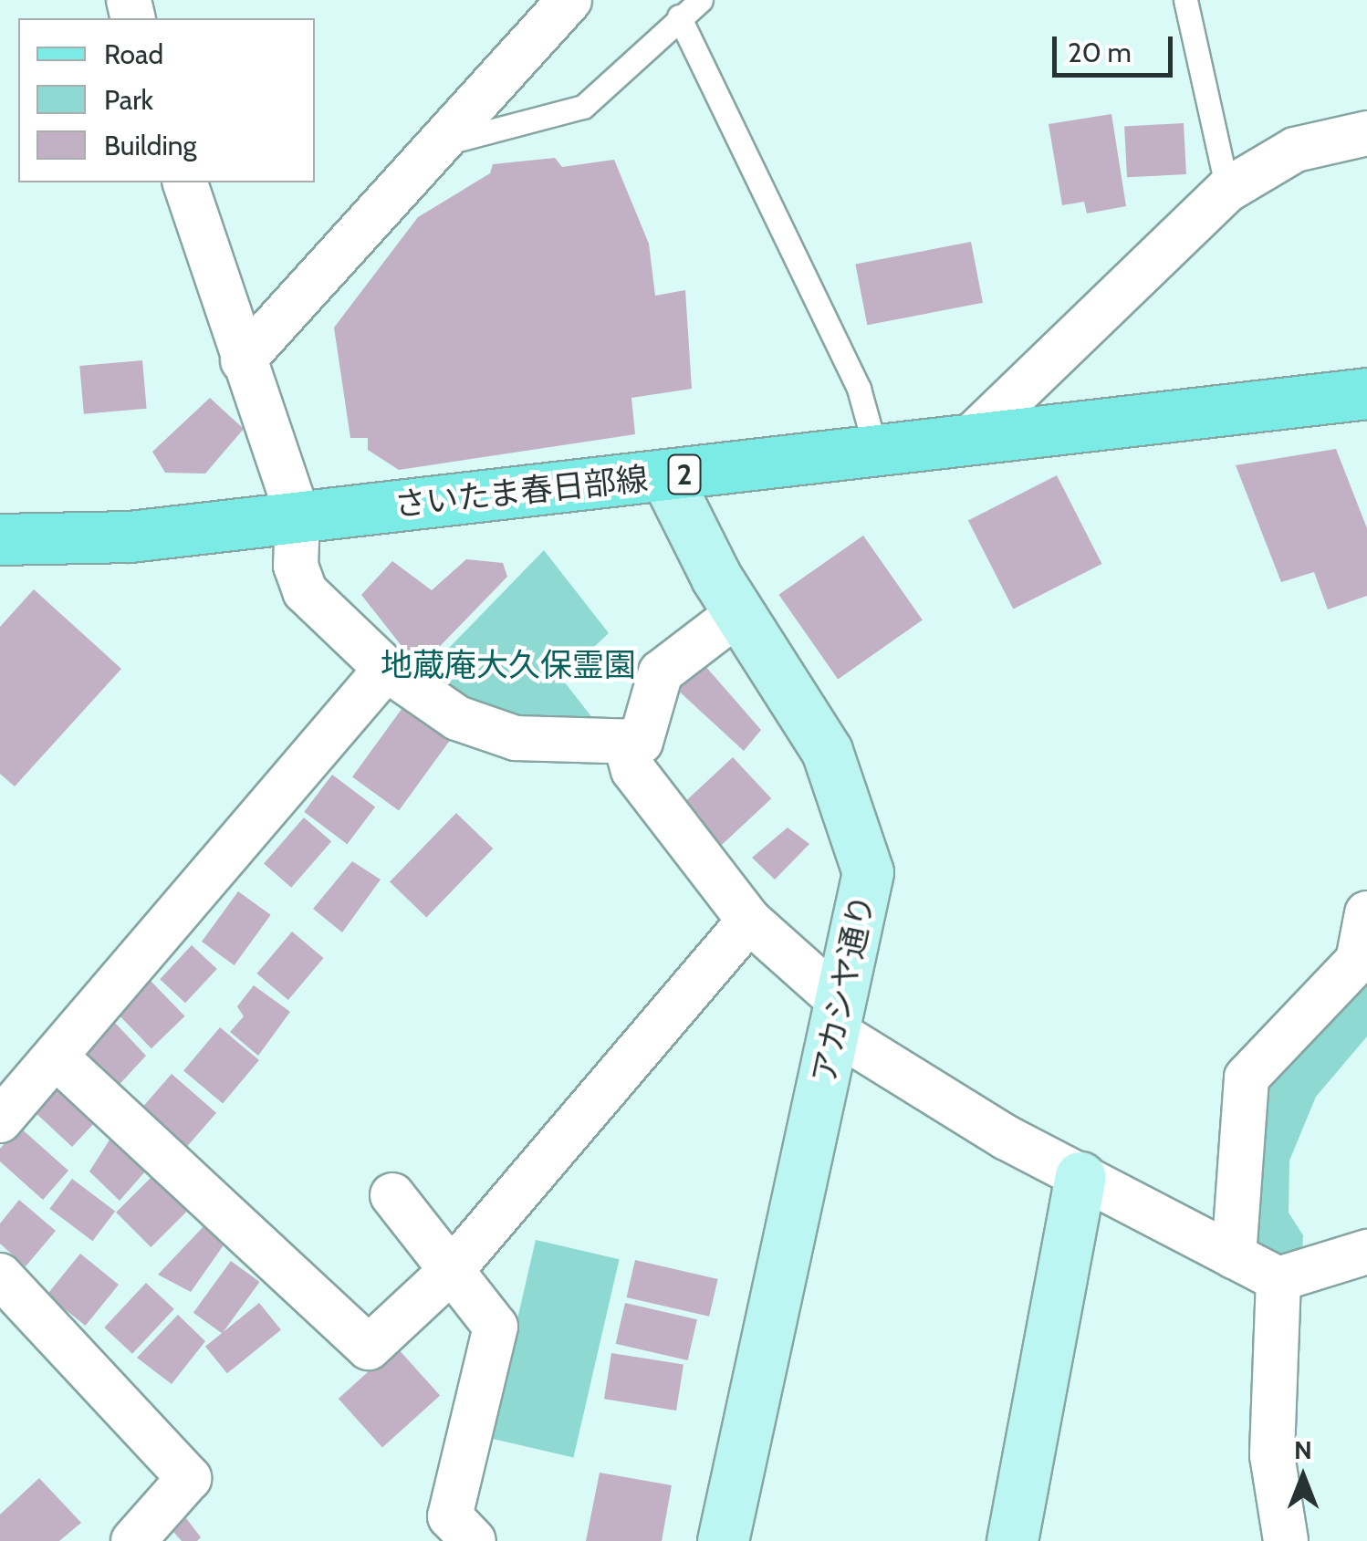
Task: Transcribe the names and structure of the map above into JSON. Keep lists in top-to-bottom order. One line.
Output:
{"streets":{"main road":["2","さいたま春日部線"],"street":["アカシヤ通り"]},"crossings":[["さいたま春日部線","アカシヤ通り"]],"parks":["地蔵庵大久保霊園"],"legend":["Road","Park","Building"],"scale_bar":"20 m","north":"top"}
